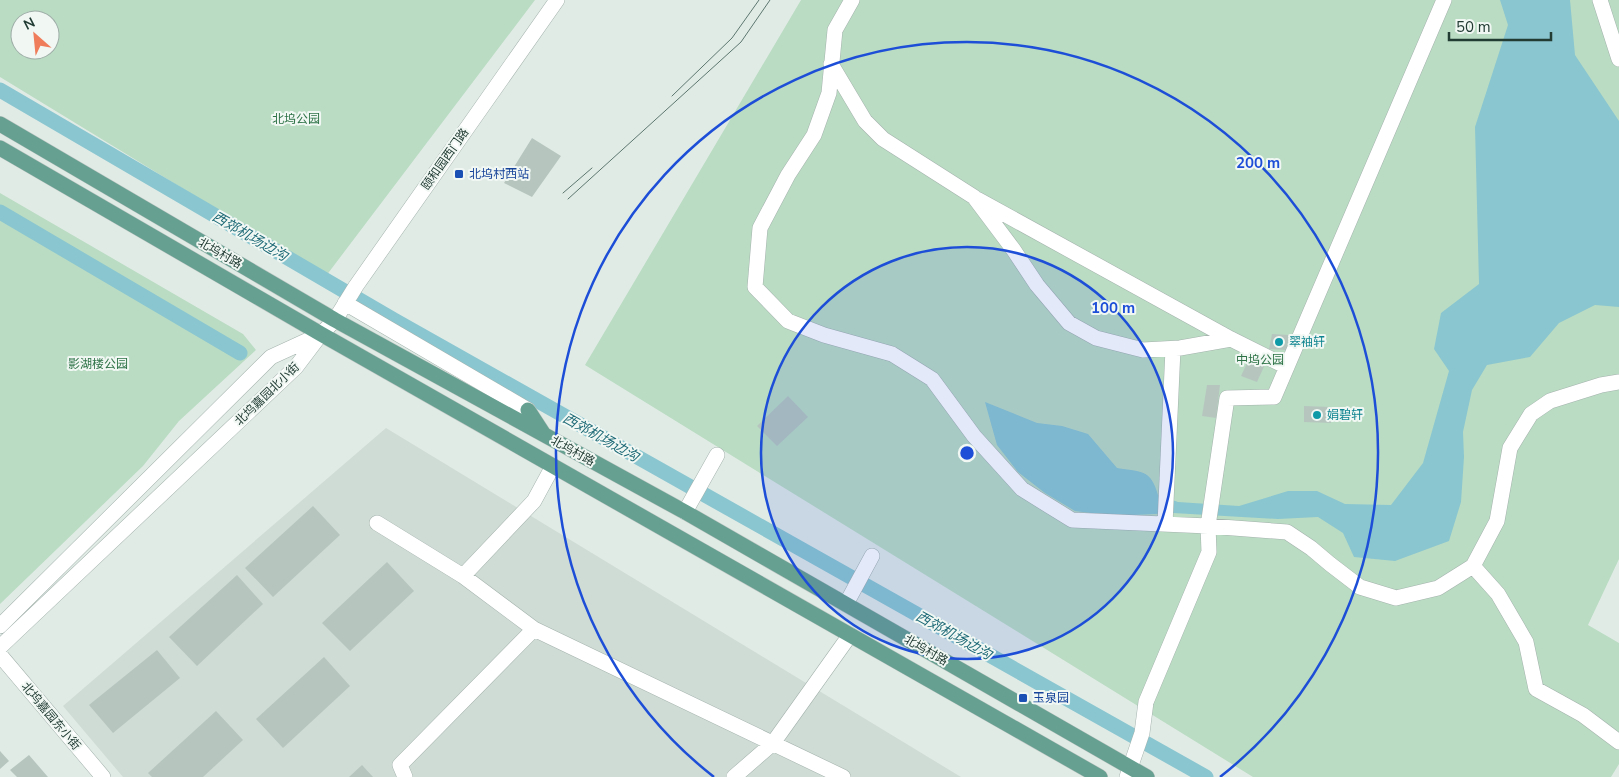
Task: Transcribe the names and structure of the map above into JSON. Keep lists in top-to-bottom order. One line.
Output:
{"streets":{"main road":["北坞村路"],"street":["颐和园西门路","北坞嘉园北小街","北坞嘉园东小街"]},"crossings":[["颐和园西门路","北坞村路"],["颐和园西门路","北坞嘉园北小街"],["北坞村路","北坞嘉园北小街"]],"water":["西郊机场边沟"],"parks":["北坞公园","中坞公园","影湖楼公园"],"places":{"transit":["北坞村西站","玉泉园"],"other":["翠袖轩","娟碧轩"]},"scale_bar":"50 m","north":"top left","rings":["200 m","100 m"]}
